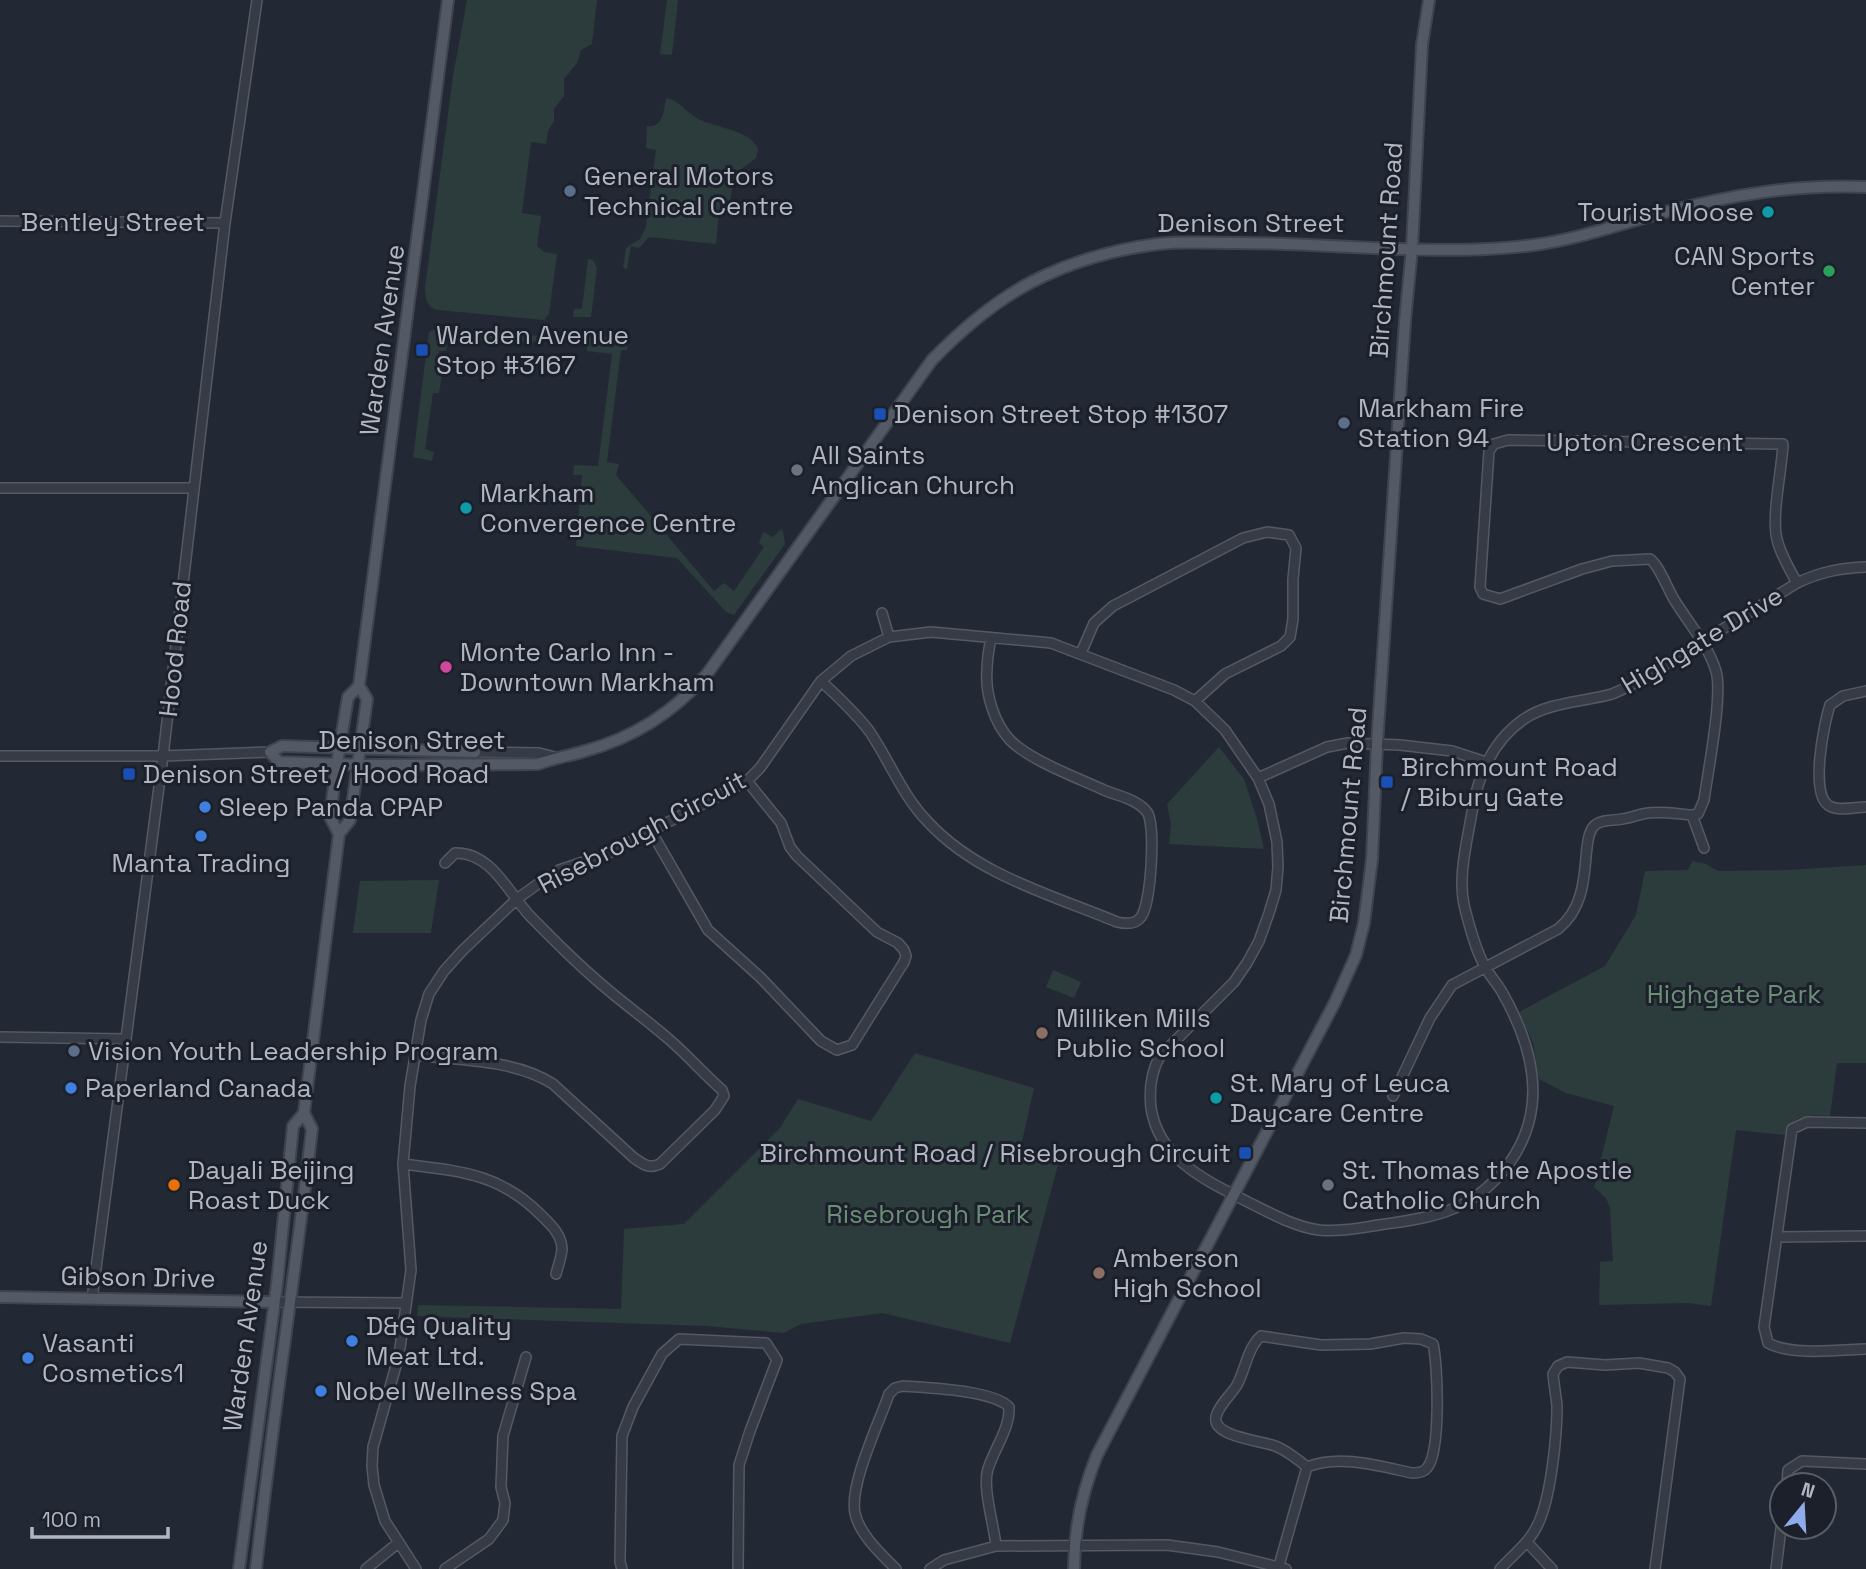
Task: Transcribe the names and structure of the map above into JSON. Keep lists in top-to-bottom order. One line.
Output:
{"streets":{"main road":["Denison Street","Birchmount Road","Warden Avenue","Gibson Drive"],"street":["Bentley Street","Upton Crescent","Highgate Drive","Hood Road","Risebrough Circuit"]},"crossings":[["Bentley Street","Hood Road"],["Denison Street","Birchmount Road"],["Denison Street","Warden Avenue"],["Denison Street","Hood Road"],["Birchmount Road","Highgate Drive"],["Birchmount Road","Risebrough Circuit"],["Warden Avenue","Gibson Drive"],["Upton Crescent","Highgate Drive"],["Highgate Drive","Risebrough Circuit"],["Hood Road","Gibson Drive"]],"parks":["Highgate Park","Risebrough Park"],"places":{"other":["General Motors Technical Centre","Tourist Moose","CAN Sports Center","Markham Fire Station 94","All Saints Anglican Church","Markham Convergence Centre","Monte Carlo Inn - Downtown Markham","Sleep Panda CPAP","Manta Trading","Milliken Mills Public School","Vision Youth Leadership Program","Paperland Canada","St. Mary of Leuca Daycare Centre","Dayali Beijing Roast Duck","St. Thomas the Apostle Catholic Church","Amberson High School","D&G Quality Meat Ltd.","Vasanti Cosmetics1","Nobel Wellness Spa"],"transit":["Warden Avenue Stop #3167","Denison Street Stop #1307","Denison Street / Hood Road","Birchmount Road / Bibury Gate","Birchmount Road / Risebrough Circuit"]},"scale_bar":"100 m","north":"top"}
